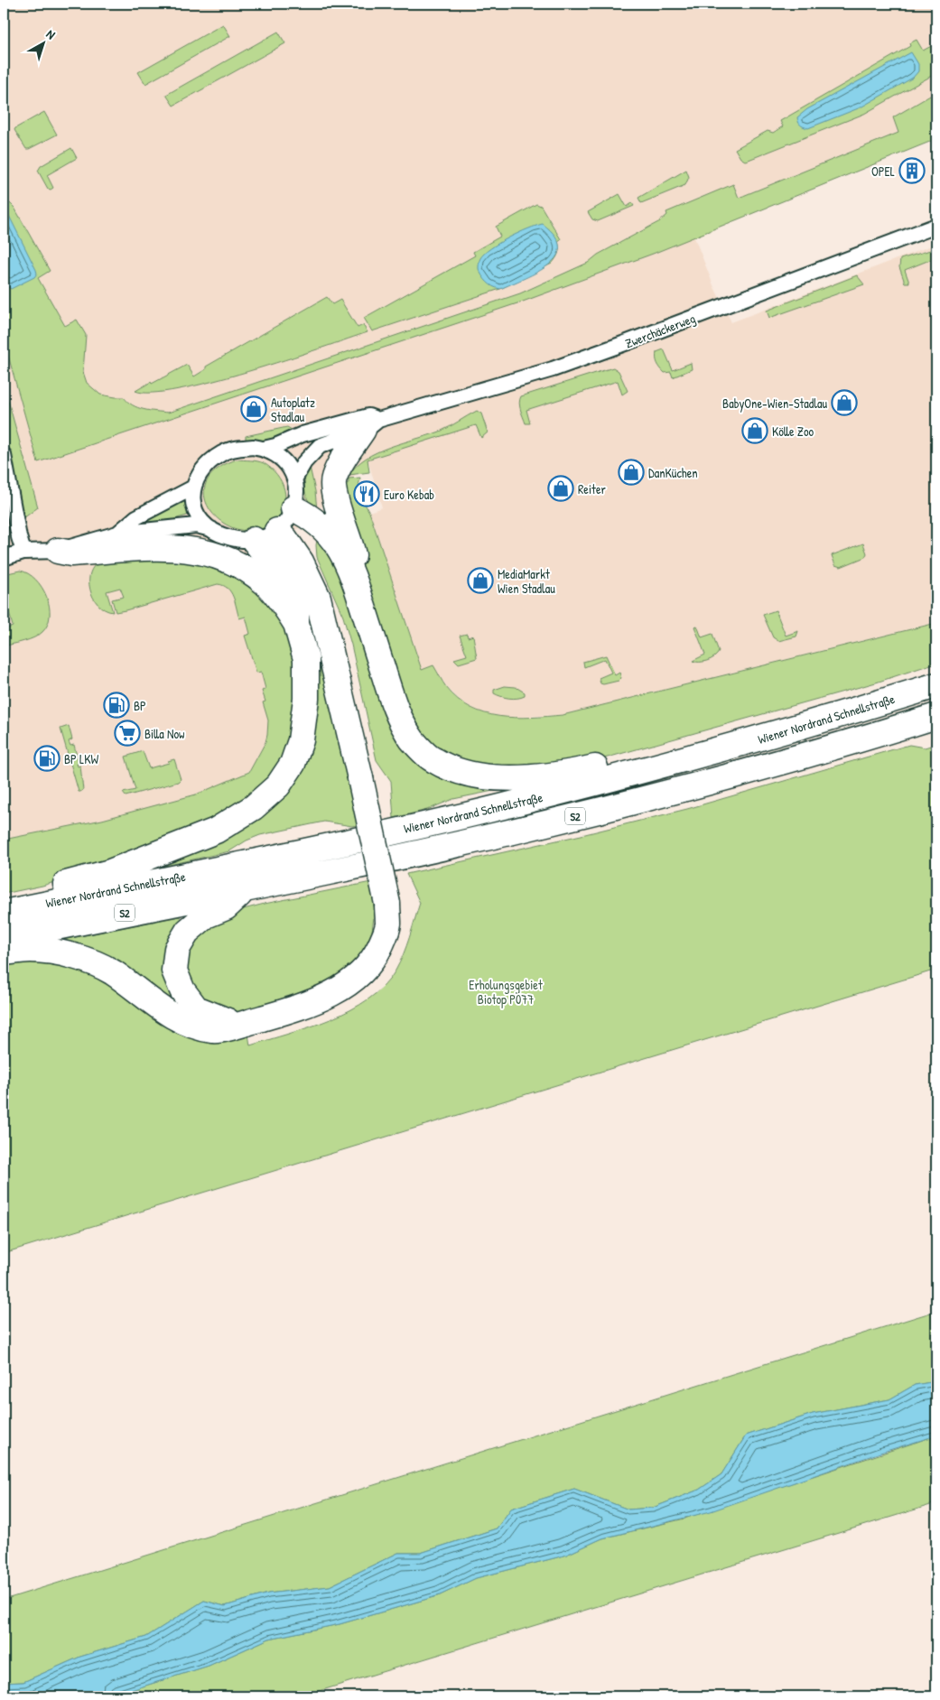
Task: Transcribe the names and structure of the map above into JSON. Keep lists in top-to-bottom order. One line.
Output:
{"streets":{"highway":["Wiener Nordrand Schnellstraße","S2"],"street":["Zwerchäckerweg"]},"parks":["Erholungsgebiet Biotop P077"],"places":{"building":["OPEL"],"shop":["BabyOne-Wien-Stadlau","Autoplatz Stadlau","Kölle Zoo","DanKüchen","Reiter","MediaMarkt Wien Stadlau"],"restaurant":["Euro Kebab"],"fuel station":["BP","BP LKW"],"supermarket":["Billa Now"]},"north":"top right"}
